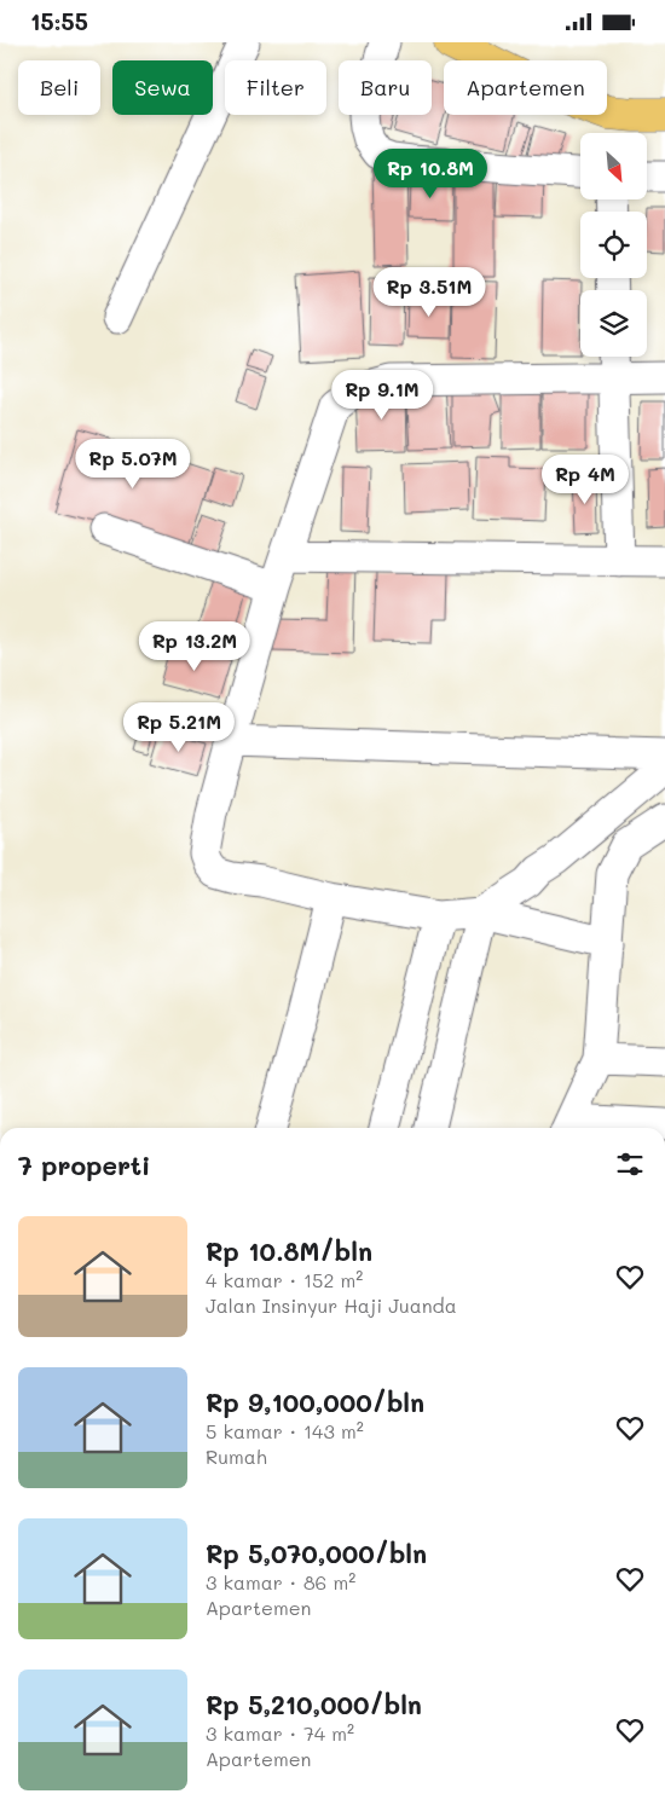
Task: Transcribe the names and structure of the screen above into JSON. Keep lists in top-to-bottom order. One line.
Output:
{"north":"bottom right","page":{"status":"15:55","chip":["Beli","Sewa","Filter","Baru","Apartemen"],"price":["Rp 10.8M","Rp 3.51M","Rp 9.1M","Rp 5.07M","Rp 4M","Rp 13.2M","Rp 5.21M"],"heading":"7 properti","list":[{"name":"Rp 10.8M/bln","note":"4 kamar · 152 m² · Jalan Insinyur Haji Juanda"},{"name":"Rp 9,100,000/bln","note":"5 kamar · 143 m² · Rumah"},{"name":"Rp 5,070,000/bln","note":"3 kamar · 86 m² · Apartemen"},{"name":"Rp 5,210,000/bln","note":"3 kamar · 74 m² · Apartemen"}]}}
